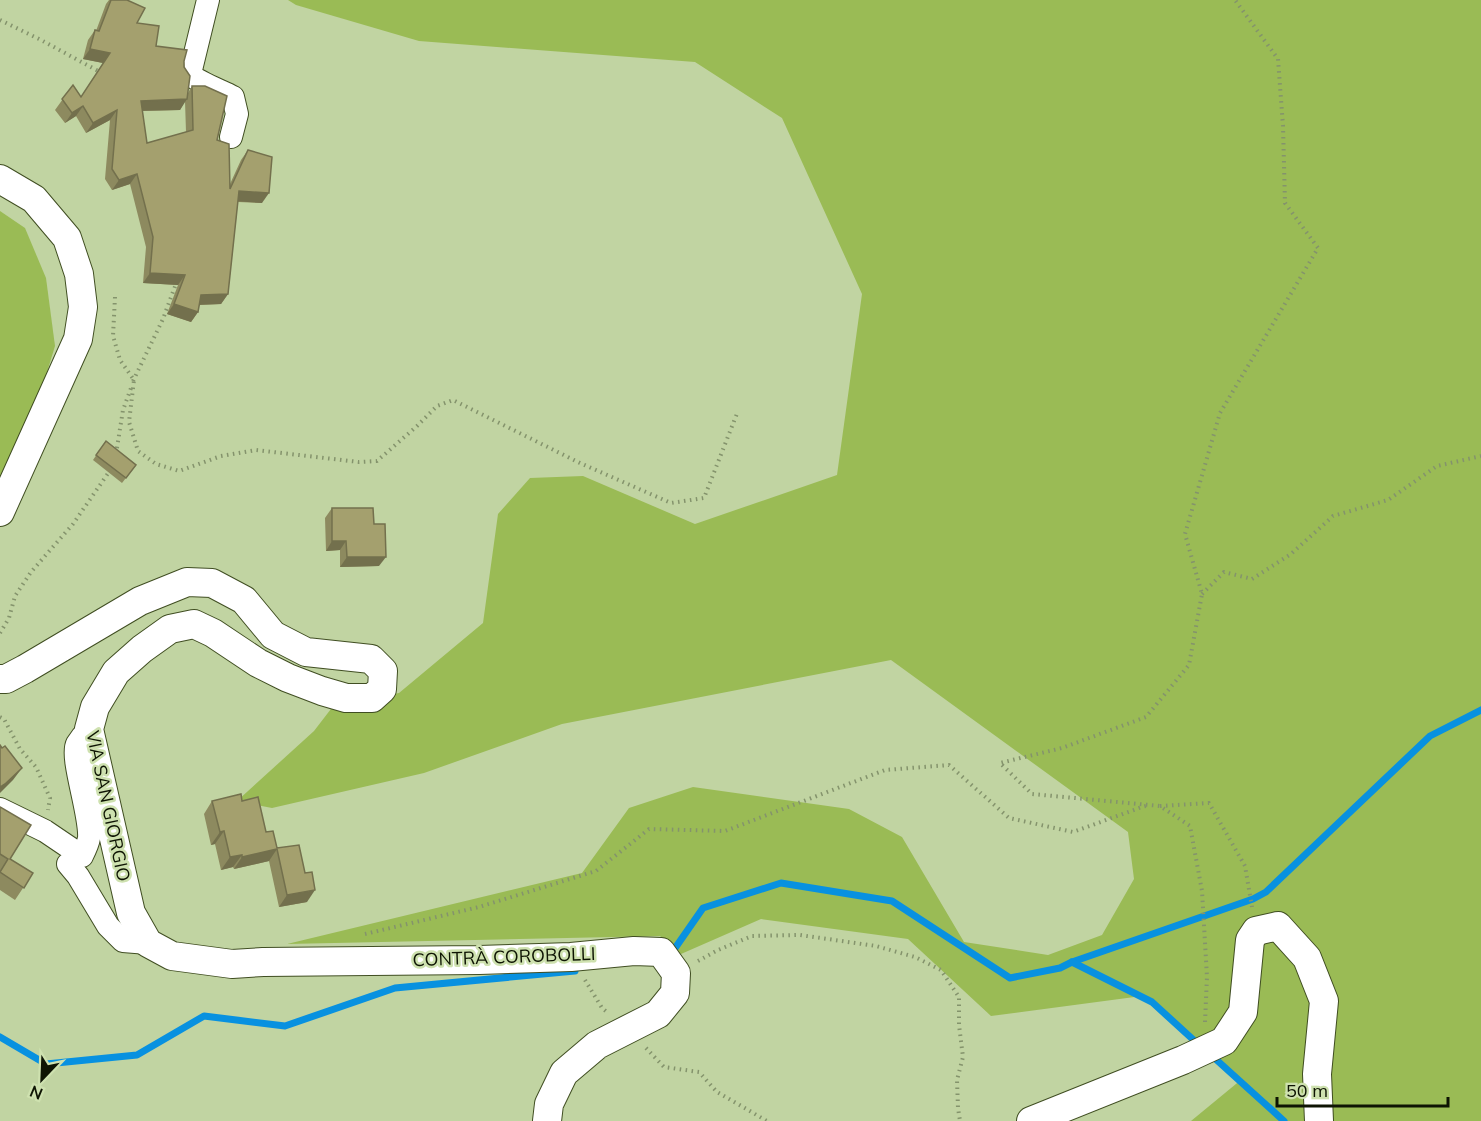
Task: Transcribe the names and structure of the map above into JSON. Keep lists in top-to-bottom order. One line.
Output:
{"streets":{"street":["VIA SAN GIORGIO","CONTRÀ COROBOLLI"]},"crossings":[["VIA SAN GIORGIO","CONTRÀ COROBOLLI"]],"scale_bar":"50 m","north":"bottom left"}
